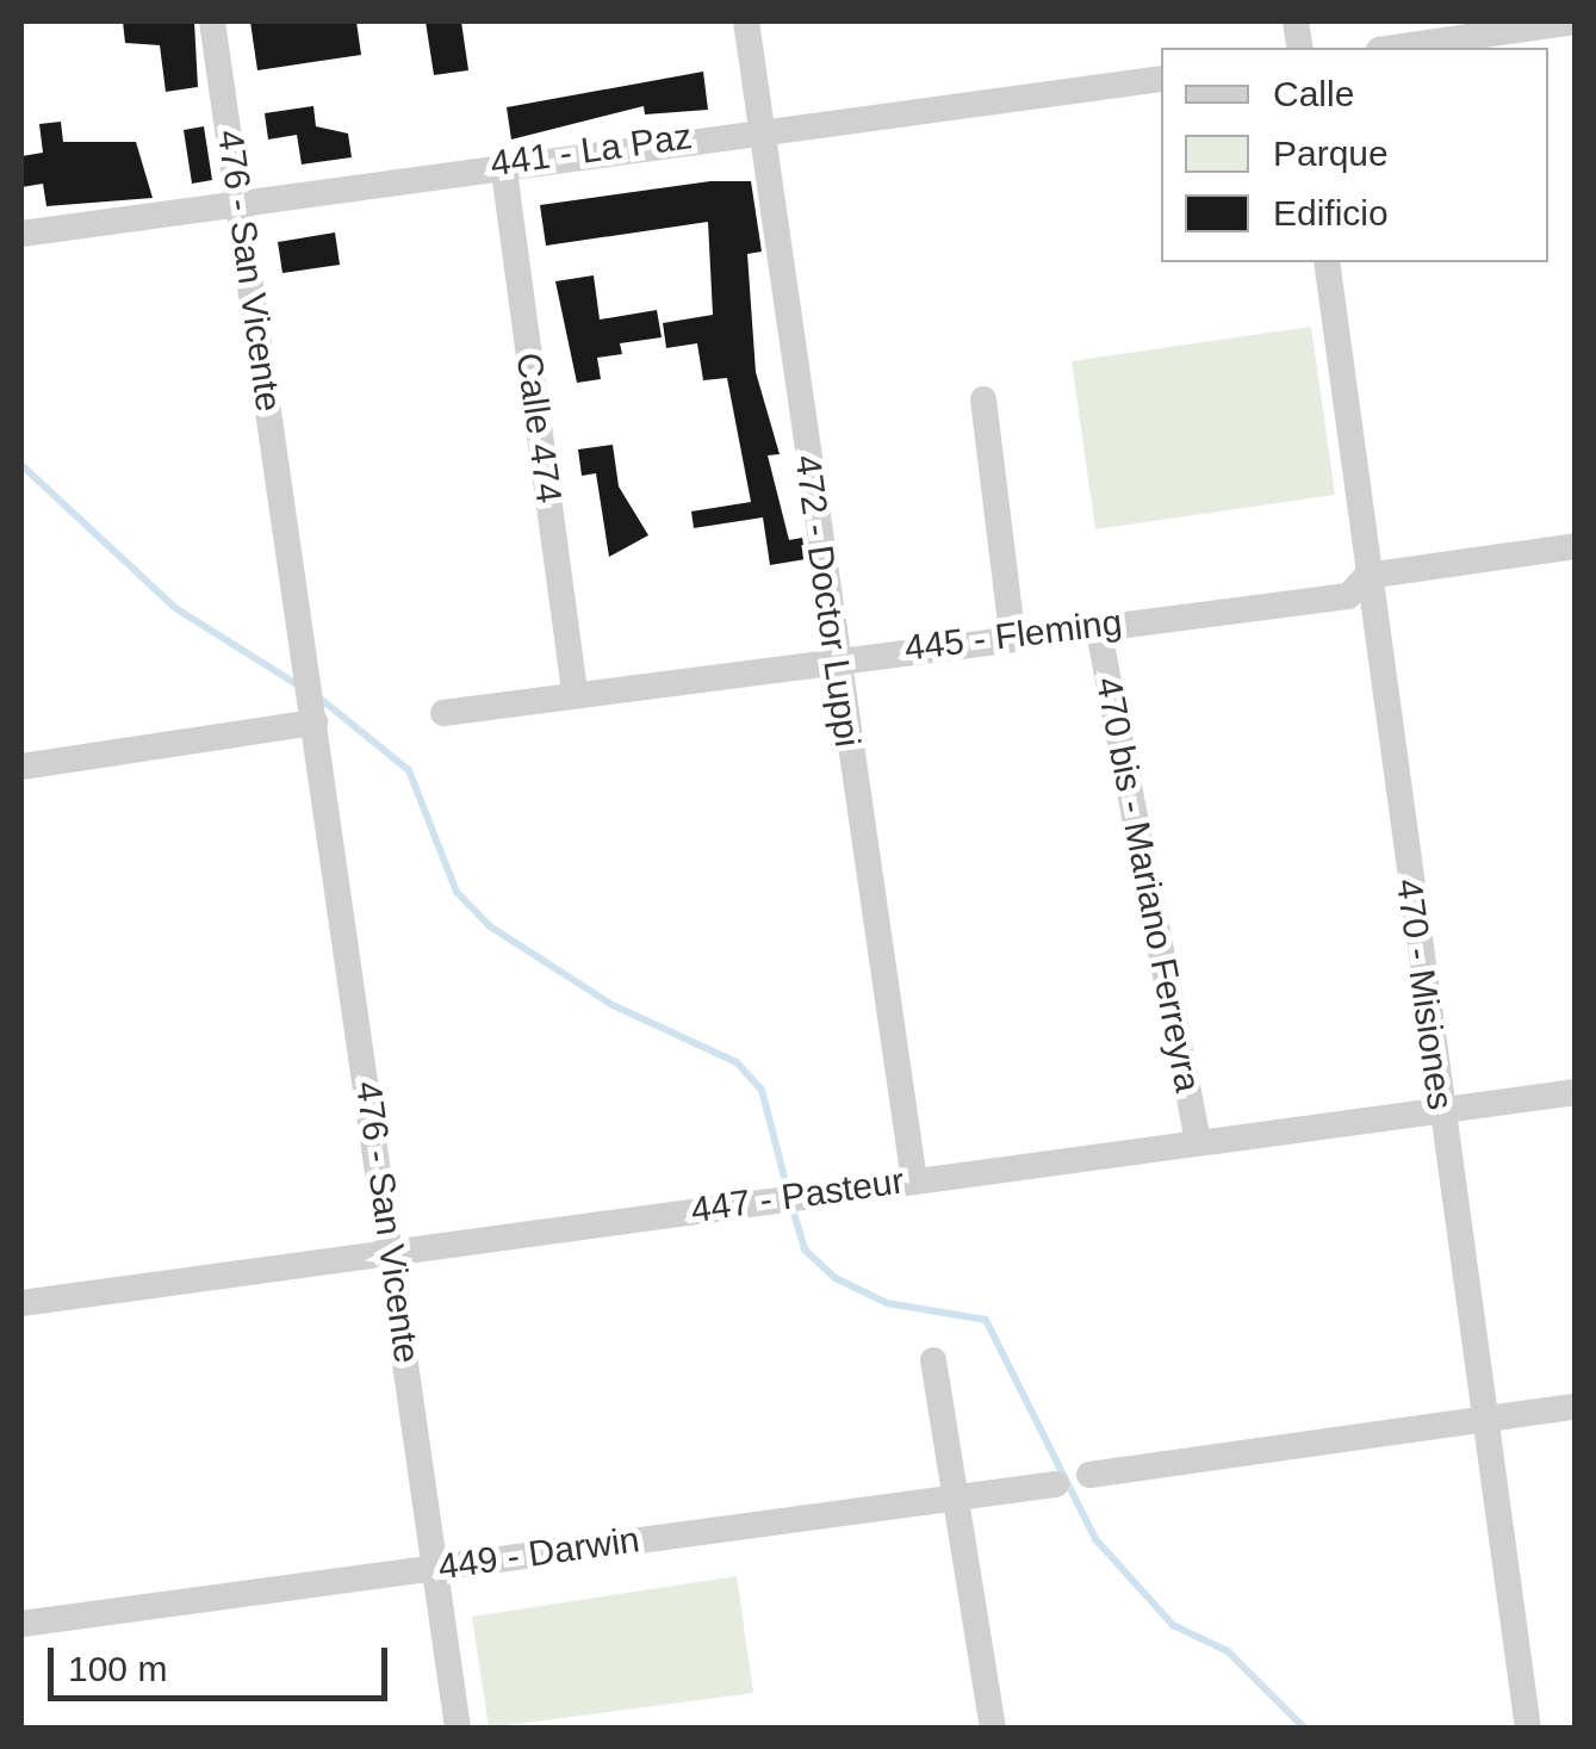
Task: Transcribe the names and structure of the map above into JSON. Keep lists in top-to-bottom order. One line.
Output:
{"streets":{"street":["441 - La Paz","476 - San Vicente","Calle 474","472 - Doctor Luppi","445 - Fleming","470 bis - Mariano Ferreyra","470 - Misiones","447 - Pasteur","449 - Darwin"]},"crossings":[["441 - La Paz","476 - San Vicente"],["441 - La Paz","Calle 474"],["441 - La Paz","472 - Doctor Luppi"],["476 - San Vicente","447 - Pasteur"],["476 - San Vicente","449 - Darwin"],["Calle 474","445 - Fleming"],["472 - Doctor Luppi","445 - Fleming"],["472 - Doctor Luppi","447 - Pasteur"],["445 - Fleming","470 bis - Mariano Ferreyra"],["445 - Fleming","470 - Misiones"],["470 bis - Mariano Ferreyra","447 - Pasteur"],["470 - Misiones","447 - Pasteur"]],"legend":["Calle","Parque","Edificio"],"scale_bar":"100 m"}
